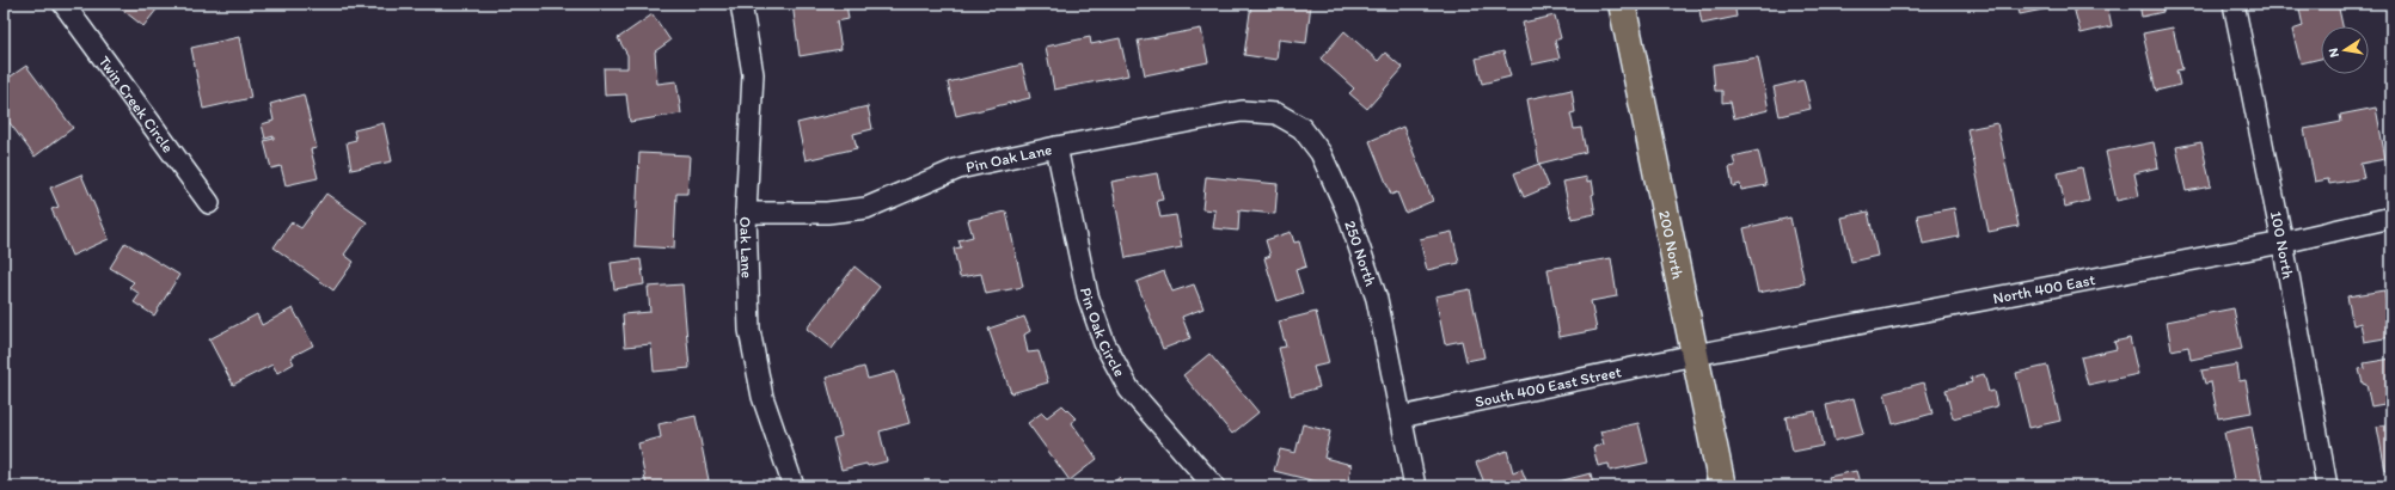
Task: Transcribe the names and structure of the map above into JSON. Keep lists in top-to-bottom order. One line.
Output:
{"streets":{"main road":["200 North"],"street":["Twin Creek Circle","Pin Oak Lane","100 North","Oak Lane","250 North","North 400 East","Pin Oak Circle","South 400 East Street"]},"crossings":[["Pin Oak Lane","Oak Lane"],["Pin Oak Lane","250 North"],["Pin Oak Lane","Pin Oak Circle"],["200 North","North 400 East"],["200 North","South 400 East Street"],["100 North","North 400 East"],["250 North","South 400 East Street"],["North 400 East","South 400 East Street"]],"north":"left"}
